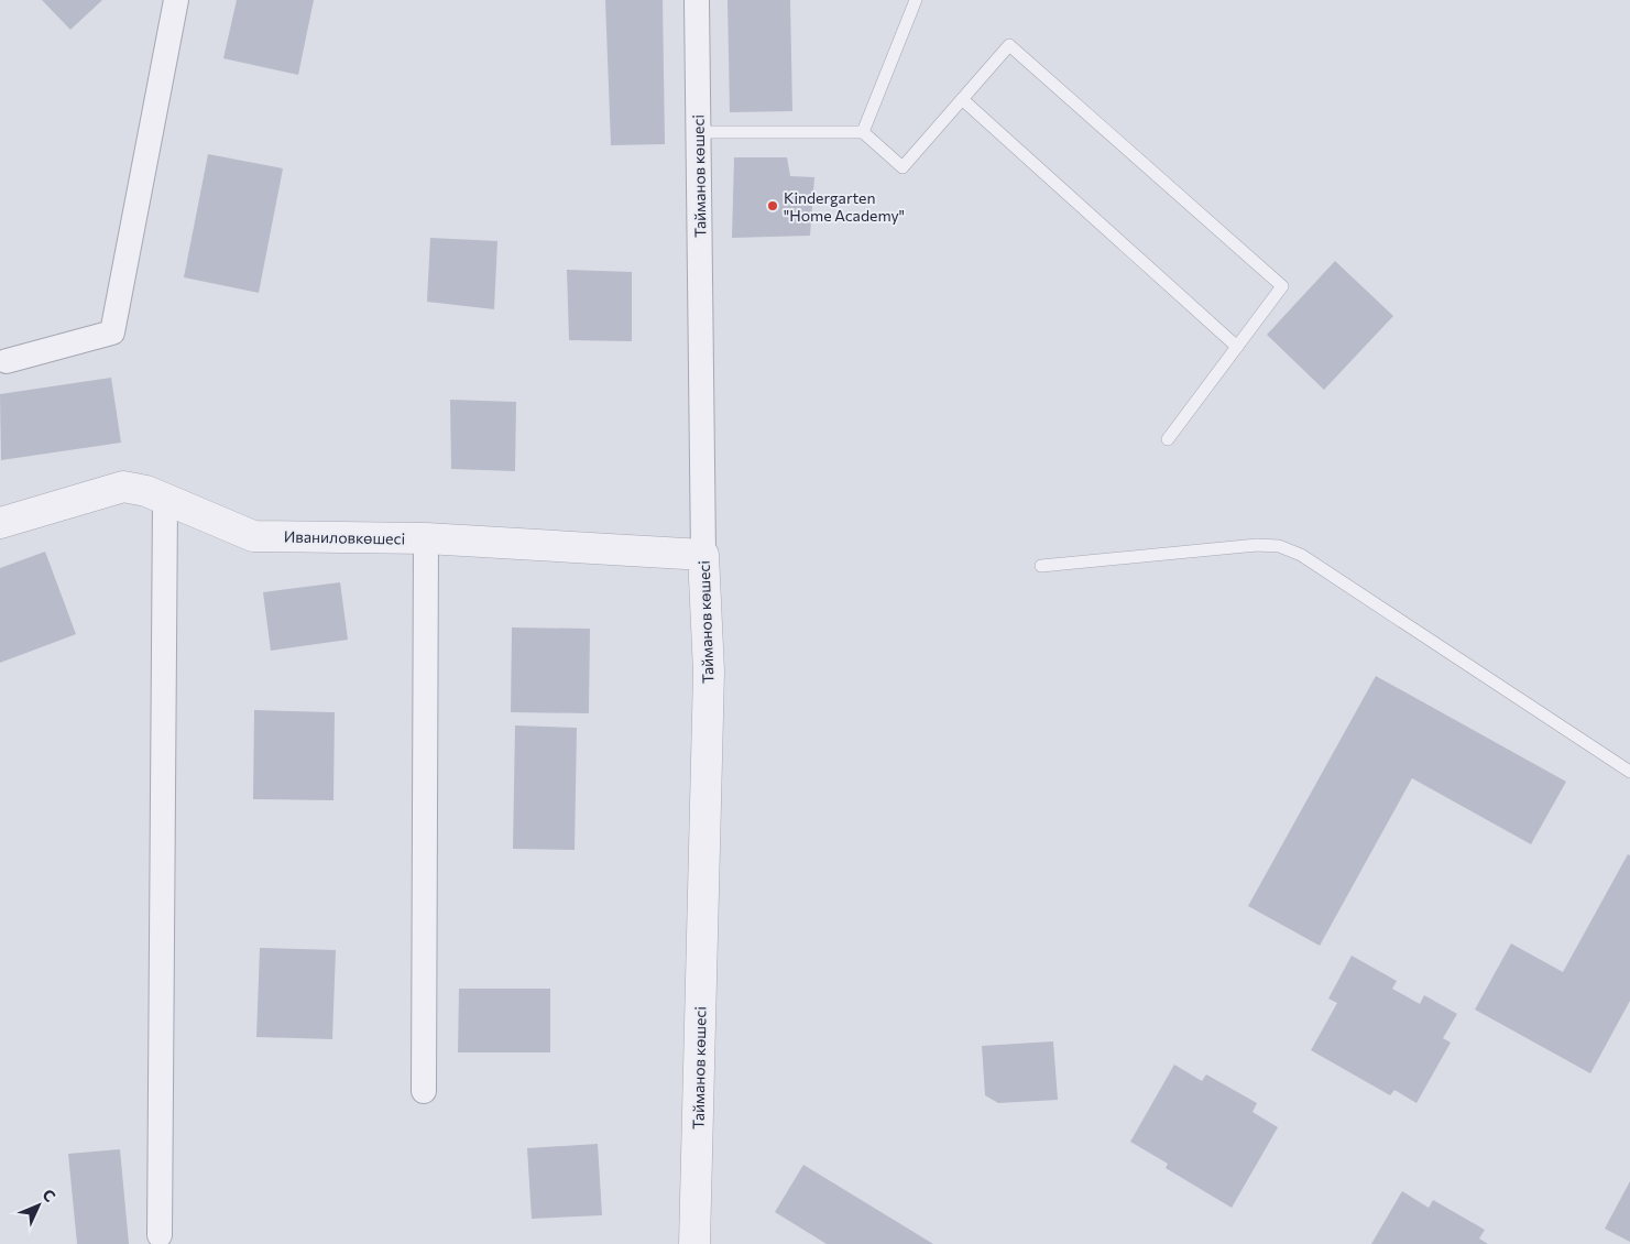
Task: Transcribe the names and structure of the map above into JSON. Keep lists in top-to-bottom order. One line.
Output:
{"streets":{"street":["Тайманов көшесі","Иваниловкөшесі"]},"crossings":[["Тайманов көшесі","Иваниловкөшесі"]],"places":["Kindergarten \"Home Academy\""],"north":"top right"}
